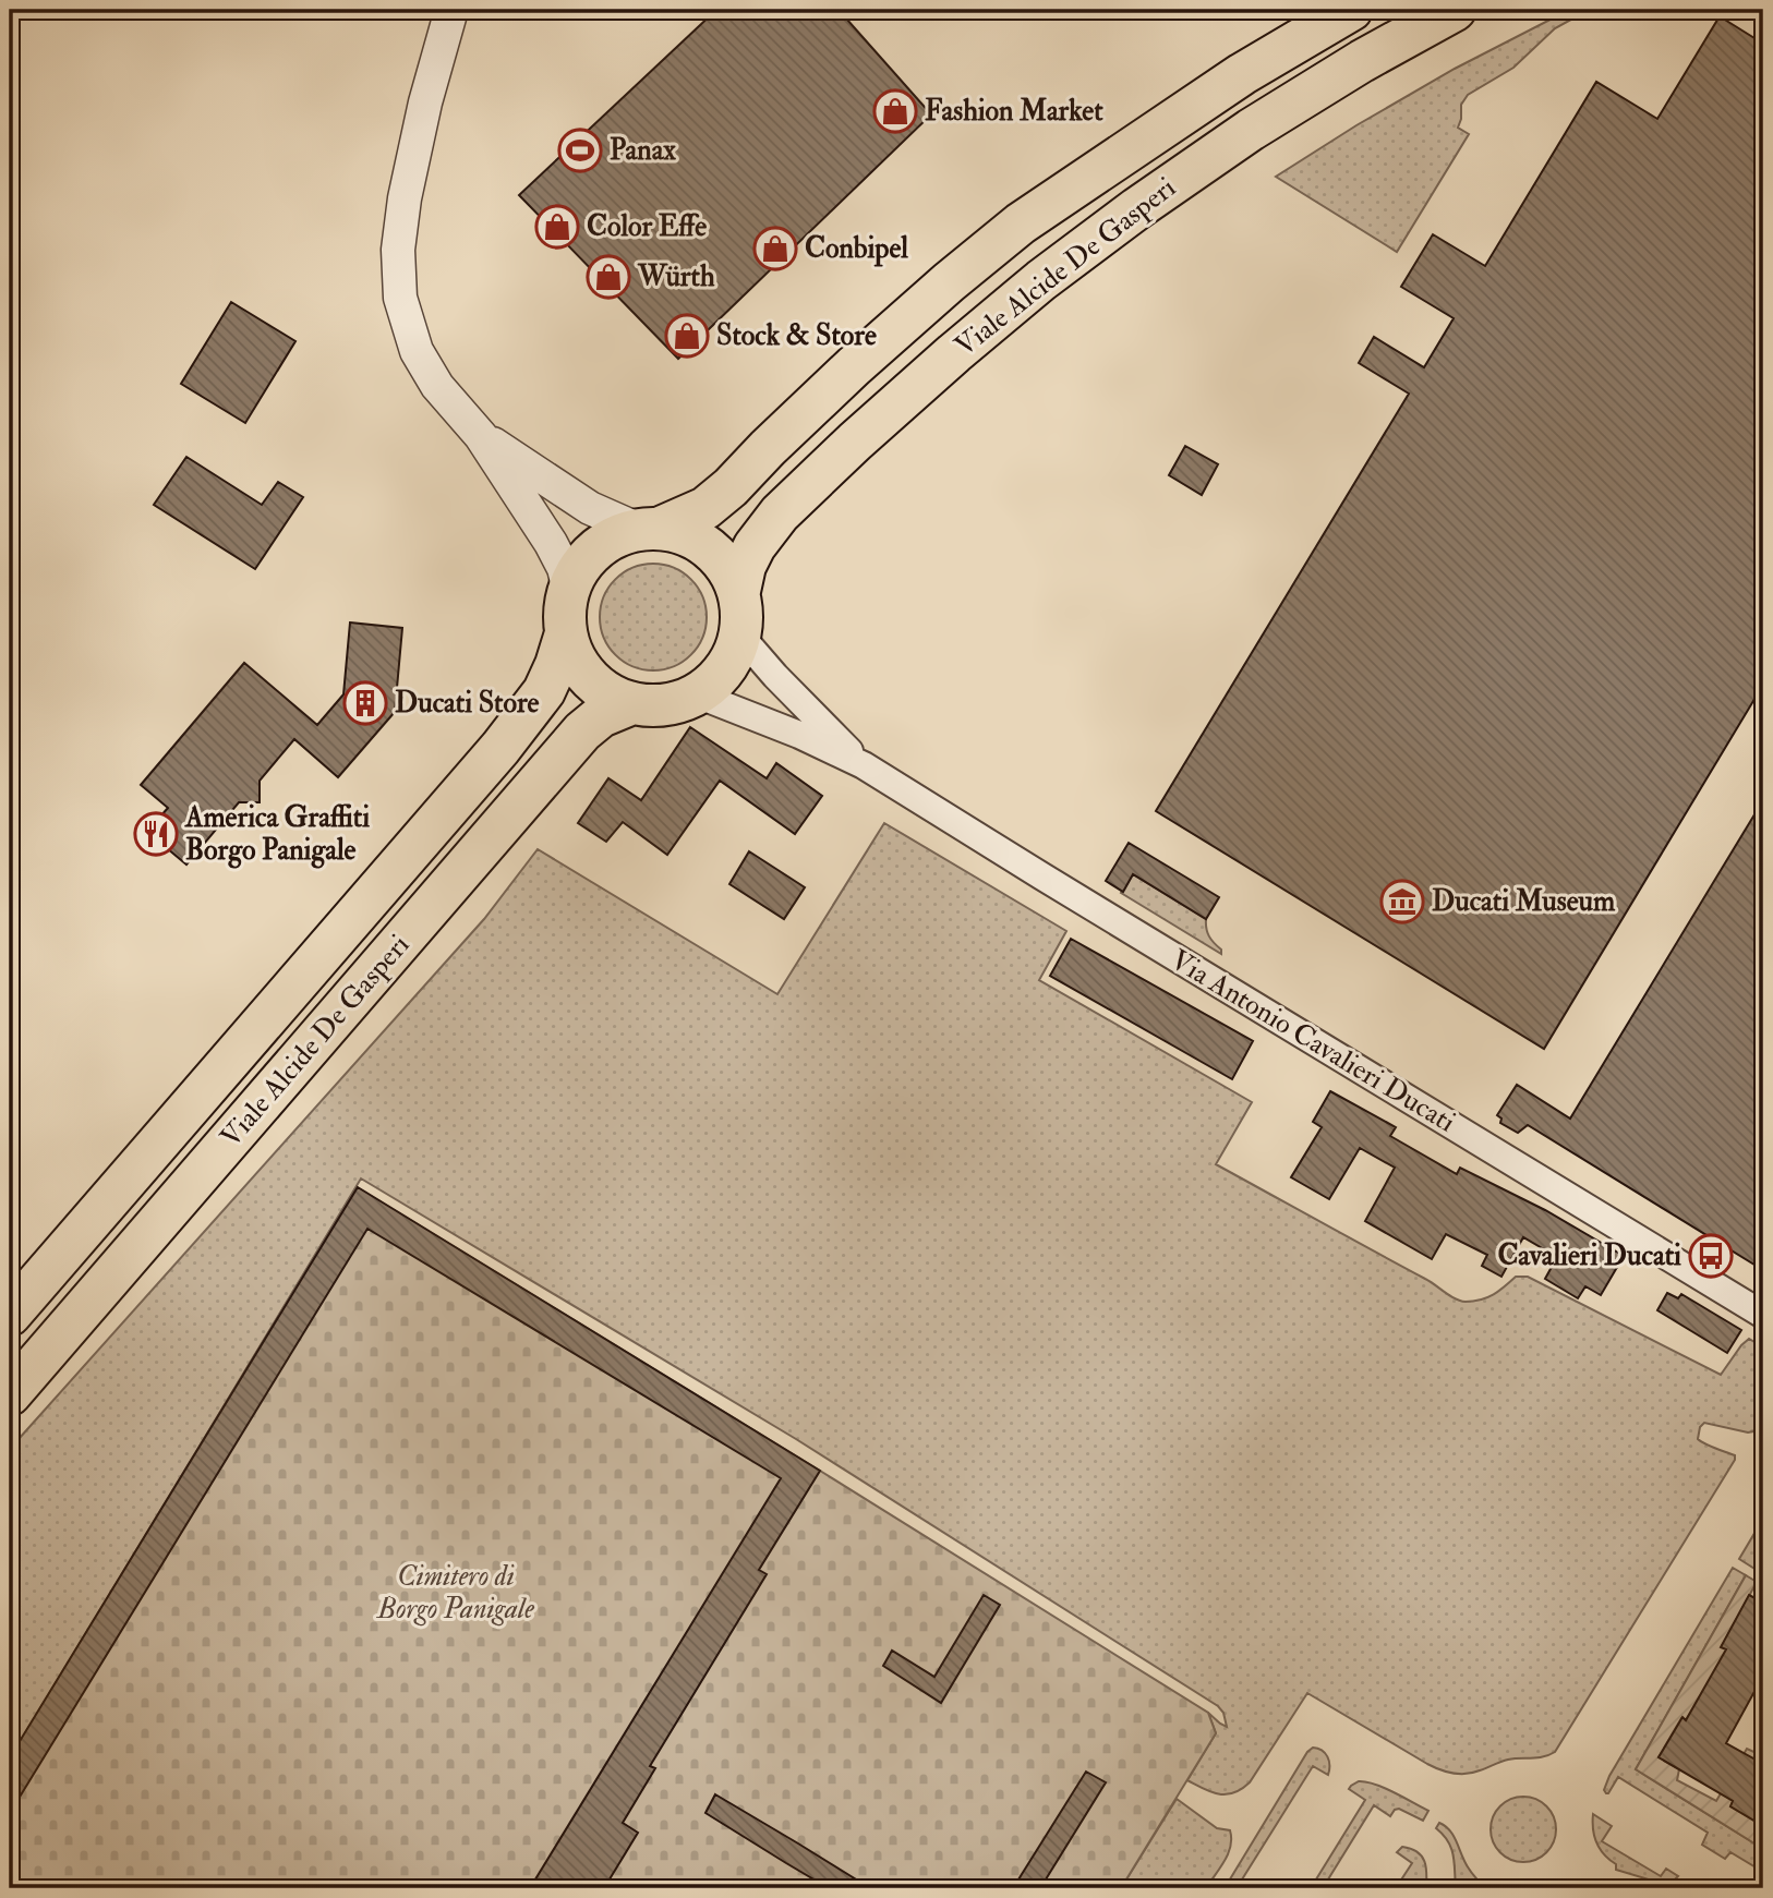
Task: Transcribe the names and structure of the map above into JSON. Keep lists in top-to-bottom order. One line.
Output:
{"streets":{"main road":["Viale Alcide De Gasperi"],"street":["Via Antonio Cavalieri Ducati"]},"crossings":[["Viale Alcide De Gasperi","Via Antonio Cavalieri Ducati"]],"parks":["Cimitero di Borgo Panigale"],"places":{"shop":["Fashion Market","Color Effe","Conbipel","Würth","Stock & Store"],"sports":["Panax"],"building":["Ducati Store"],"restaurant":["America Graffiti Borgo Panigale"],"museum":["Ducati Museum"],"bus stop":["Cavalieri Ducati"]}}
